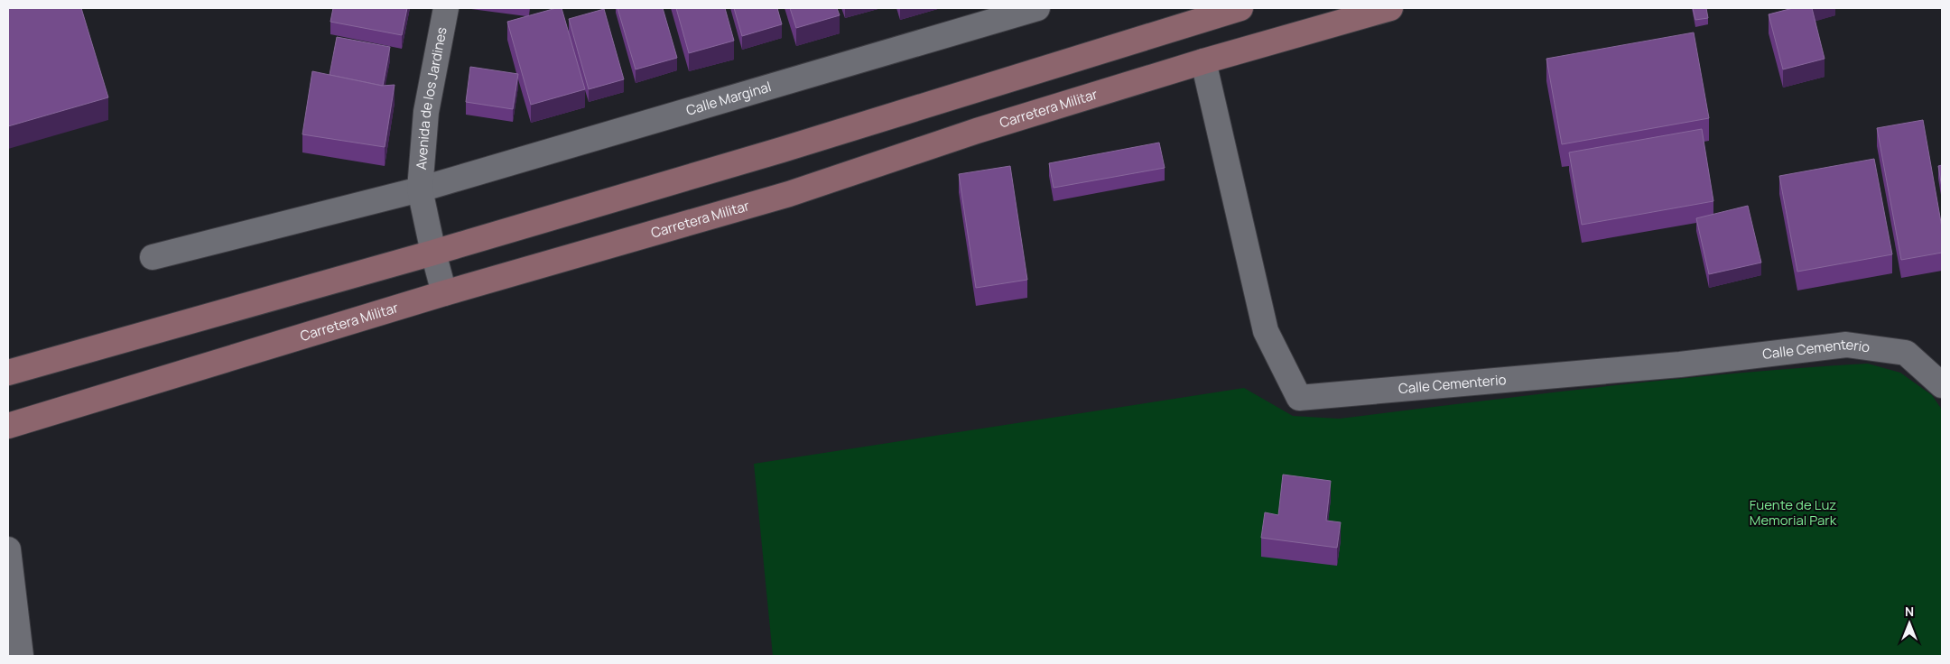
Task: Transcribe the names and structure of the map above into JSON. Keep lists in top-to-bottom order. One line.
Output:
{"streets":{"main road":["Carretera Militar"],"street":["Avenida de los Jardines","Calle Marginal","Calle Cementerio"]},"crossings":[["Avenida de los Jardines","Calle Marginal"],["Avenida de los Jardines","Carretera Militar"],["Carretera Militar","Calle Cementerio"]],"parks":["Fuente de Luz Memorial Park"],"north":"top"}
